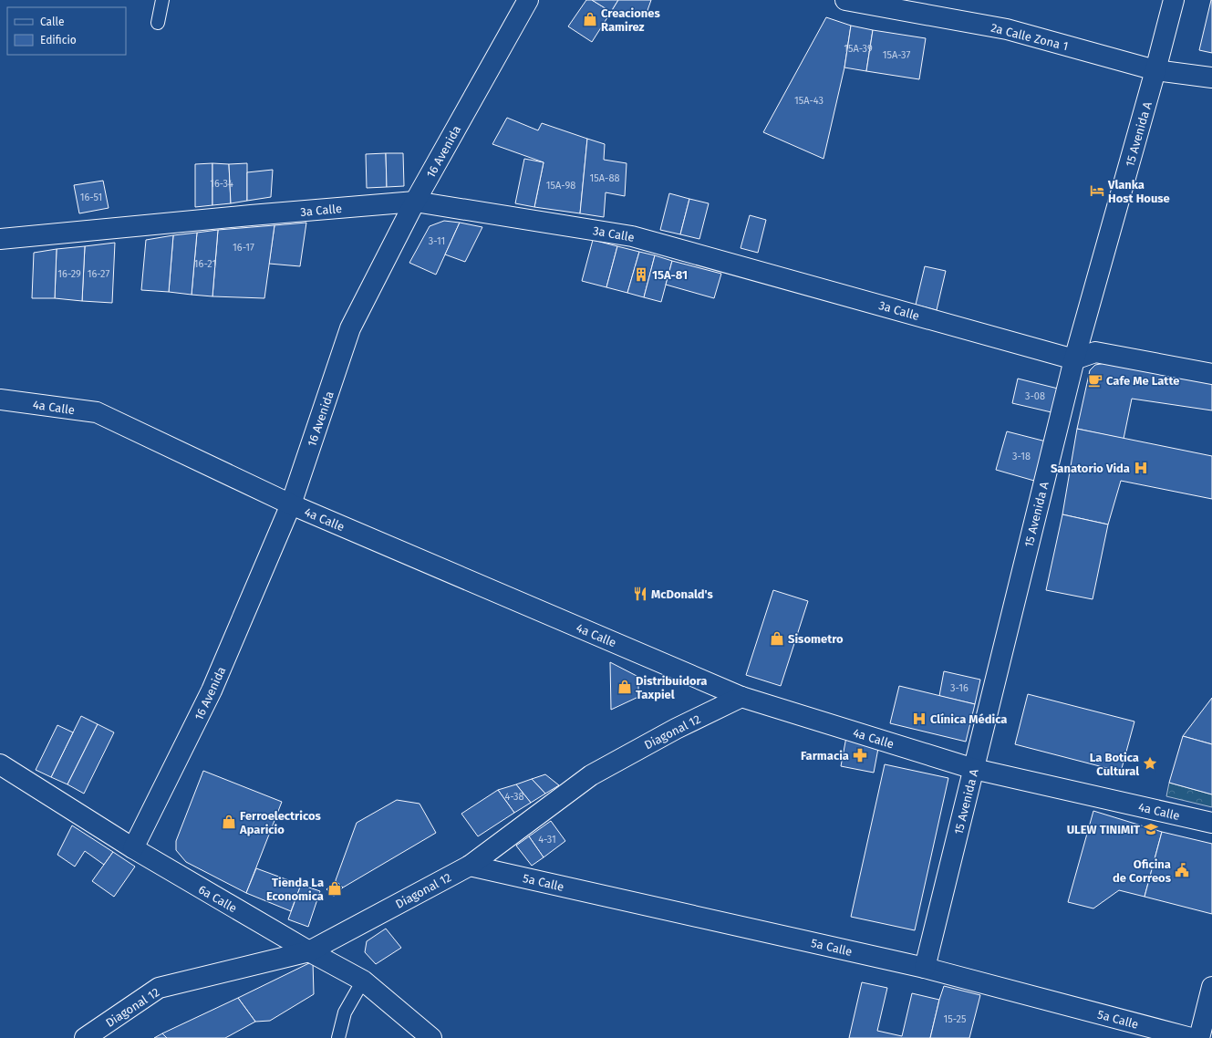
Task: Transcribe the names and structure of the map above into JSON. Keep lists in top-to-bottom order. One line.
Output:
{"streets":{"street":["2a Calle Zona 1","15 Avenida A","16 Avenida","3a Calle","4a Calle","Diagonal 12","5a Calle","6a Calle"]},"crossings":[["2a Calle Zona 1","15 Avenida A"],["15 Avenida A","3a Calle"],["15 Avenida A","4a Calle"],["15 Avenida A","5a Calle"],["16 Avenida","3a Calle"],["16 Avenida","4a Calle"],["16 Avenida","6a Calle"],["4a Calle","Diagonal 12"],["Diagonal 12","5a Calle"],["Diagonal 12","6a Calle"]],"places":{"shop":["Creaciones Ramirez","Sisometro","Distribuidora Taxpiel","Ferroelectricos Aparicio","Tienda La Economica"],"hotel":["Vlanka Host House"],"building":["15A-81"],"cafe":["Cafe Me Latte"],"hospital":["Sanatorio Vida","Clínica Médica"],"restaurant":["McDonald's"],"pharmacy":["Farmacia"],"place":["La Botica Cultural"],"school or university":["ULEW TINIMIT"],"public building":["Oficina de Correos"]},"house_numbers":["15A-39","15A-37","15A-43","15A-88","16-34","15A-98","16-51","3-11","16-17","16-21","16-29","16-27","3-08","3-18","3-16","4-38","4-31","15-25"],"legend":["Calle","Edificio"]}
